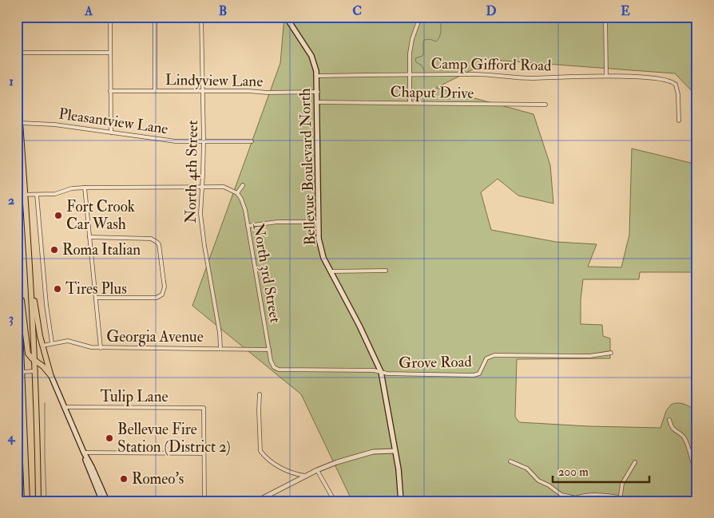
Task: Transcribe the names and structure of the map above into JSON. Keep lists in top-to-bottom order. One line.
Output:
{"streets":{"main road":["Bellevue Boulevard North"],"street":["Camp Gifford Road","Lindyview Lane","Chaput Drive","Pleasantview Lane","North 4th Street","North 3rd Street","Georgia Avenue","Grove Road","Tulip Lane"]},"crossings":[["Camp Gifford Road","Bellevue Boulevard North"],["Lindyview Lane","Bellevue Boulevard North"],["Lindyview Lane","North 4th Street"],["Chaput Drive","Bellevue Boulevard North"],["Pleasantview Lane","North 4th Street"],["Bellevue Boulevard North","Grove Road"],["North 4th Street","Georgia Avenue"],["North 3rd Street","Georgia Avenue"],["North 3rd Street","Grove Road"]],"places":["Fort Crook Car Wash","Roma Italian","Tires Plus","Bellevue Fire Station (District 2)","Romeo's"],"scale_bar":"200 m","grid":{"columns":["A","B","C","D","E"],"rows":["1","2","3","4"]}}
